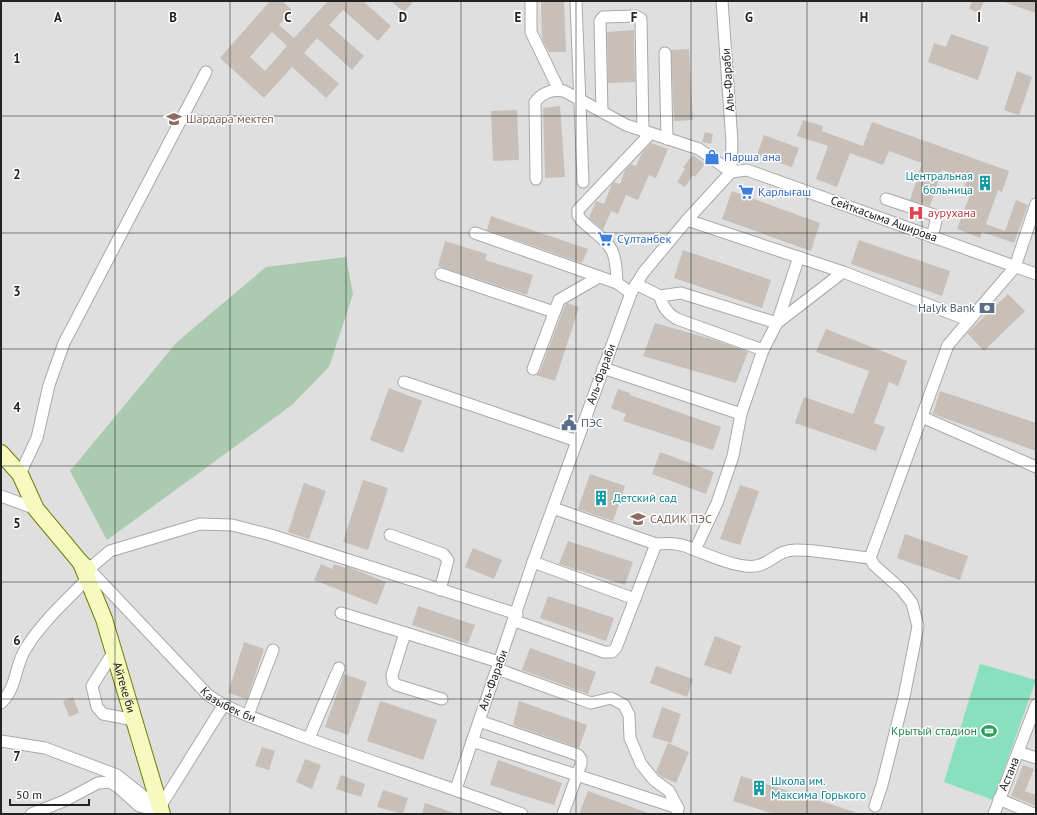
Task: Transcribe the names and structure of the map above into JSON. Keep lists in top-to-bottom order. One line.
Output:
{"streets":{"street":["Аль-Фараби","Сейткасыма Аширова","Айтеке би","Казыбек би","Астана"]},"crossings":[["Аль-Фараби","Сейткасыма Аширова"],["Аль-Фараби","Казыбек би"],["Айтеке би","Казыбек би"]],"places":{"school or university":["Шардара мектеп","САДИК ПЭС"],"shop":["Парша ана"],"building":["Центральная больница","Детский сад","Школа им. Максима Горького"],"supermarket":["Қарлығаш","Сұлтанбек"],"hospital":["аурухана"],"bank":["Halyk Bank"],"public building":["ПЭС"],"sports":["Крытый стадион"]},"scale_bar":"50 m","grid":{"columns":["A","B","C","D","E","F","G","H","I"],"rows":["1","2","3","4","5","6","7"]}}
